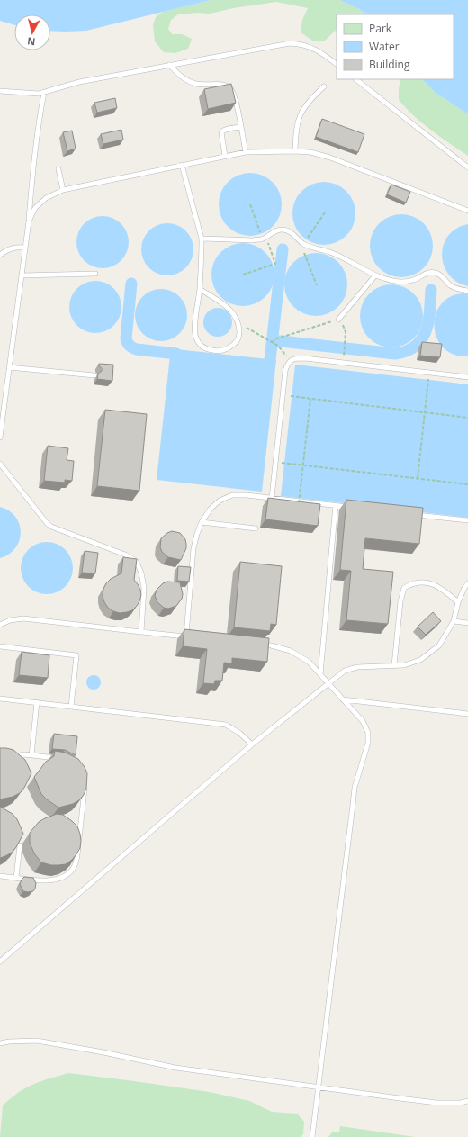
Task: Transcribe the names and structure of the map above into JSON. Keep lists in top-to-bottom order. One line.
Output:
{"legend":["Park","Water","Building"],"north":"bottom"}
